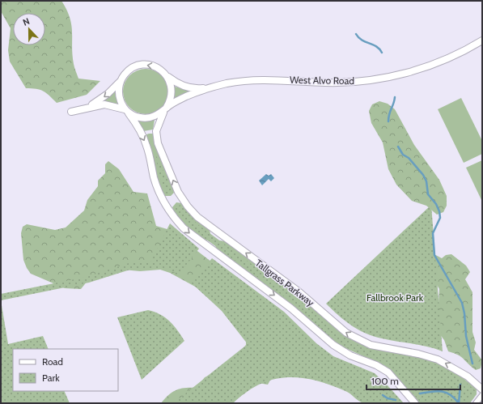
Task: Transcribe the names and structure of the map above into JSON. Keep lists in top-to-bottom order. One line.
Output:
{"streets":{"street":["West Alvo Road","Tallgrass Parkway"]},"crossings":[["West Alvo Road","Tallgrass Parkway"]],"parks":["Fallbrook Park"],"legend":["Road","Park"],"scale_bar":"100 m","north":"top"}
